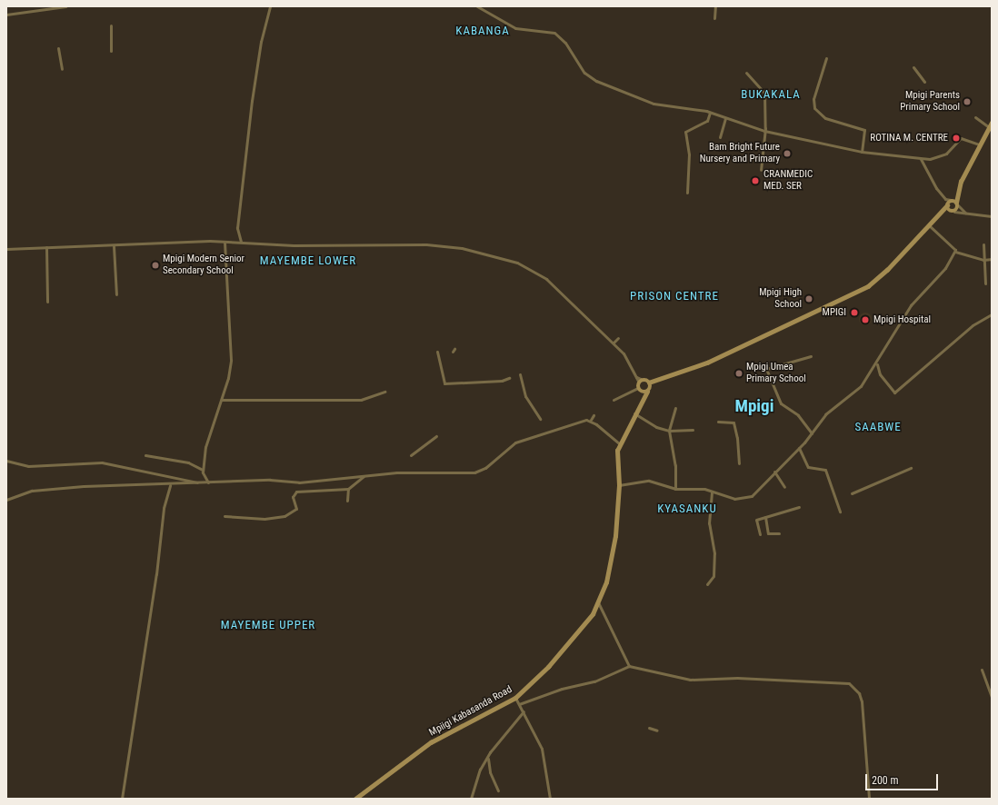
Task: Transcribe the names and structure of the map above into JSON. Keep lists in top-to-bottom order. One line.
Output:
{"streets":{"main road":["Mpiigi Kabasanda Road"]},"districts":["KABANGA","BUKAKALA","MAYEMBE LOWER","PRISON CENTRE","Mpigi","SAABWE","KYASANKU","MAYEMBE UPPER"],"places":["Mpigi Parents Primary School","ROTINA M. CENTRE","Bam Bright Future Nursery and Primary","CRANMEDIC MED. SER","Mpigi Modern Senior Secondary School","Mpigi High School","MPIGI","Mpigi Hospital","Mpigi Umea Primary School"],"scale_bar":"200 m"}
